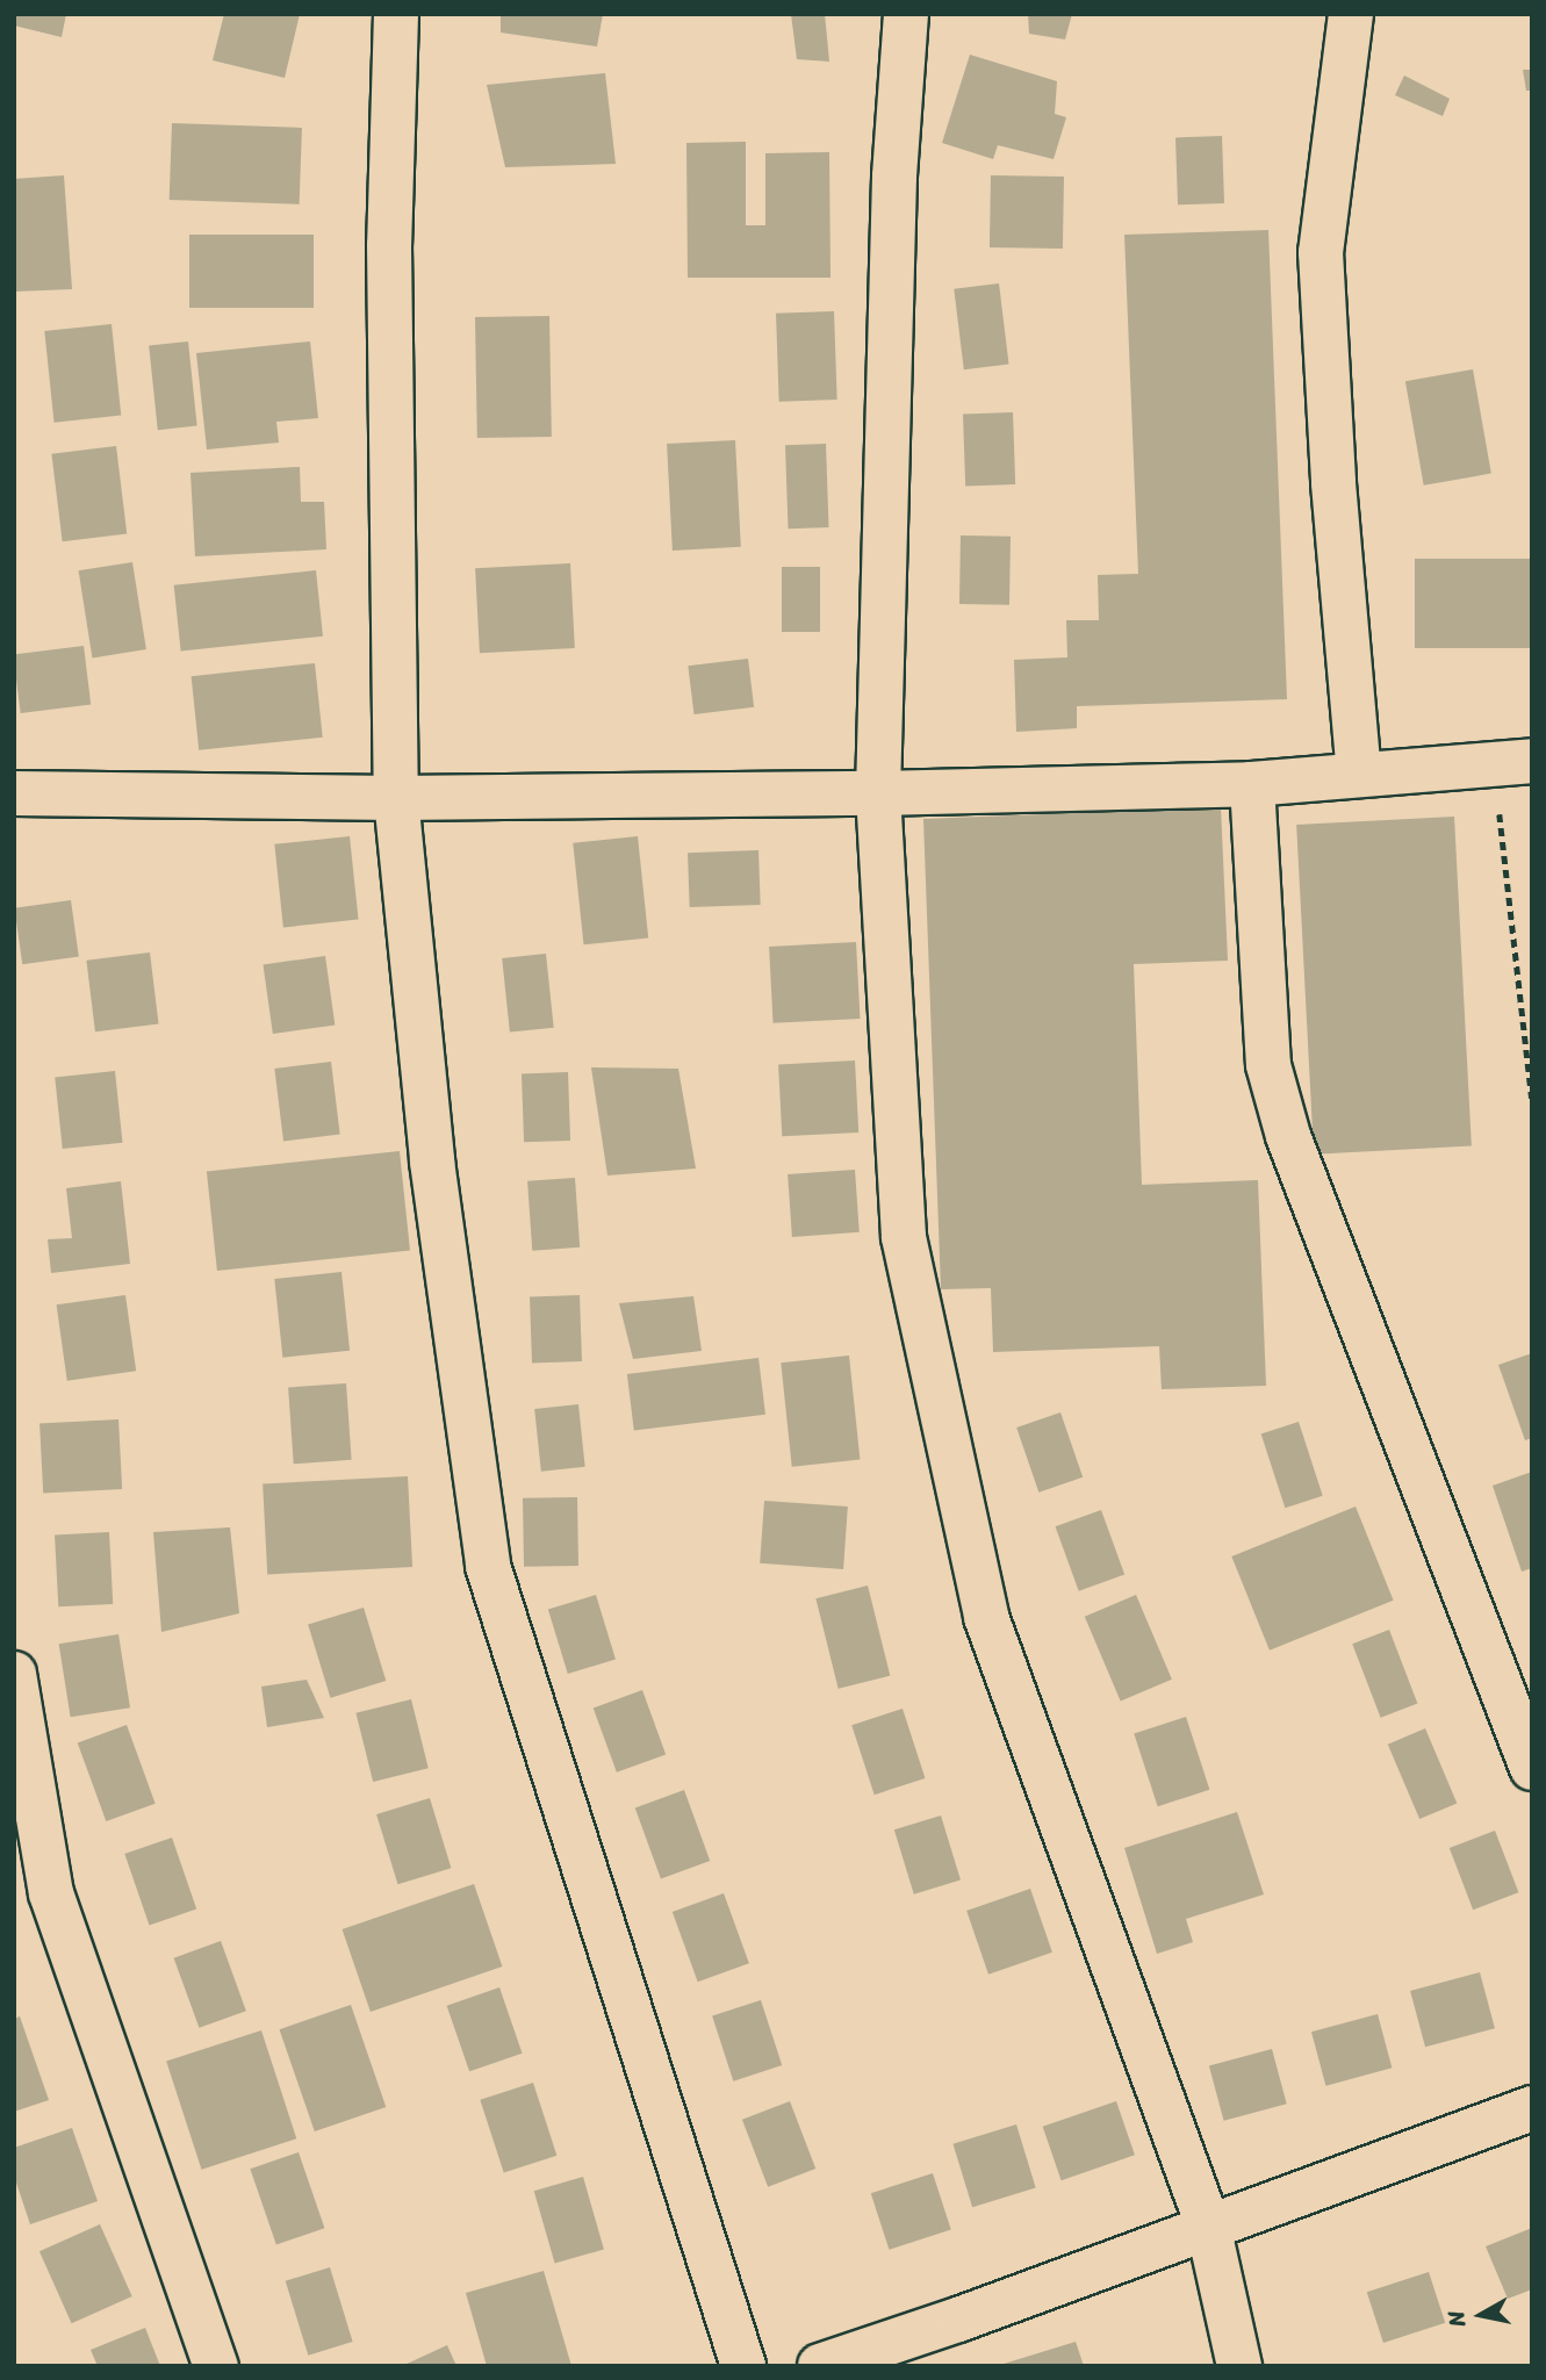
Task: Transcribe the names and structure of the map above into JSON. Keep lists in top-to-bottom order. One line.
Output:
{"north":"left"}
